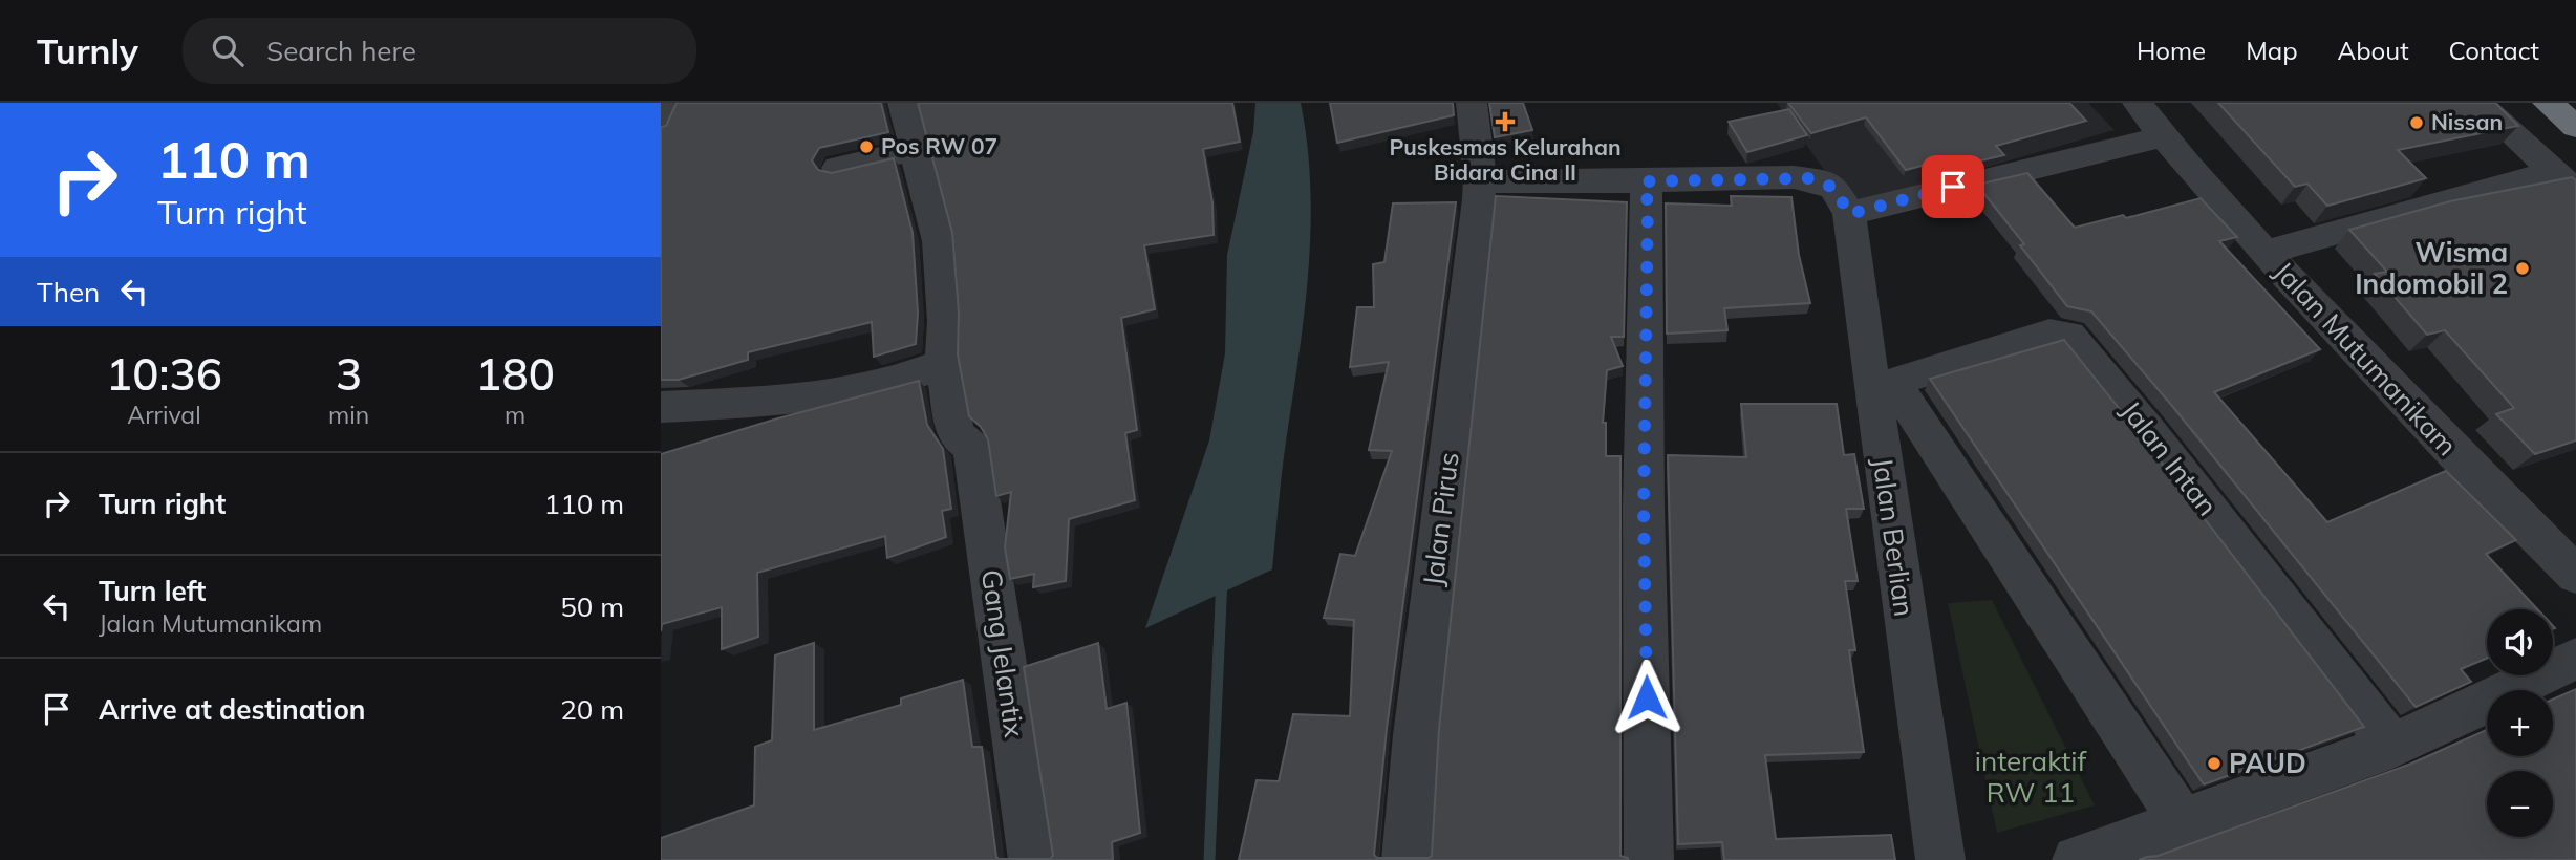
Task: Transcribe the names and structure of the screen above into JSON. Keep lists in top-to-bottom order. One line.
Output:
{"streets":{"street":["Jalan Mutumanikam","Jalan Intan","Jalan Pirus","Jalan Berlian","Gang Jelantix"]},"crossings":[["Jalan Intan","Jalan Berlian"]],"parks":["interaktif RW 11"],"places":{"health":["Puskesmas Kelurahan Bidara Cina II"],"other":["Nissan","Pos RW 07","Wisma Indomobil 2","PAUD"]},"page":{"header":"Turnly","search":"Search here","nav":["Home","Map","About","Contact"],"turn":["110 m","Turn right"],"then":"Then","eta":["10:36","Arrival","3","min","180","m"],"list":[{"name":"Turn right","value":"110 m"},{"name":"Turn left","note":"Jalan Mutumanikam","value":"50 m"},{"name":"Arrive at destination","value":"20 m"}],"map_buttons":["+","−"]}}
